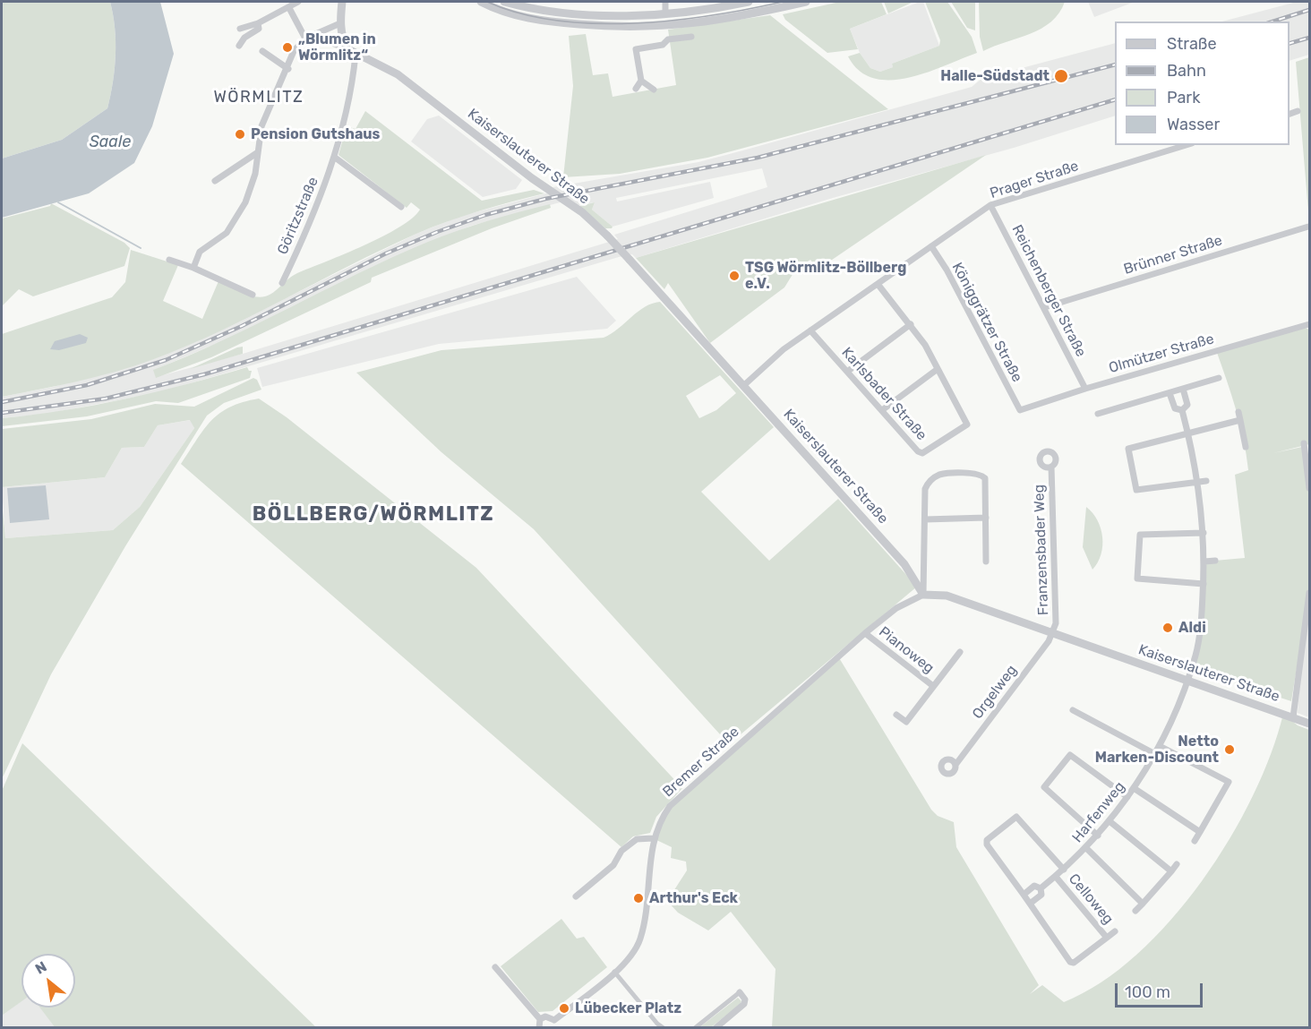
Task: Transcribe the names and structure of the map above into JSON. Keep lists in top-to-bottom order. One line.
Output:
{"streets":{"street":["Kaiserslauterer Straße","Prager Straße","Göritzstraße","Brünner Straße","Reichenberger Straße","Königgrätzer Straße","Olmützer Straße","Karlsbader Straße","Franzensbader Weg","Pianoweg","Orgelweg","Bremer Straße","Harfenweg","Celloweg"]},"crossings":[["Kaiserslauterer Straße","Prager Straße"],["Kaiserslauterer Straße","Göritzstraße"],["Kaiserslauterer Straße","Franzensbader Weg"],["Kaiserslauterer Straße","Orgelweg"],["Kaiserslauterer Straße","Bremer Straße"],["Kaiserslauterer Straße","Harfenweg"],["Prager Straße","Reichenberger Straße"],["Prager Straße","Königgrätzer Straße"],["Prager Straße","Karlsbader Straße"],["Brünner Straße","Reichenberger Straße"],["Reichenberger Straße","Olmützer Straße"],["Königgrätzer Straße","Olmützer Straße"],["Franzensbader Weg","Orgelweg"],["Pianoweg","Bremer Straße"],["Harfenweg","Celloweg"]],"districts":["WÖRMLITZ","BÖLLBERG/WÖRMLITZ"],"water":["Saale"],"places":["„Blumen in Wörmlitz“","Halle-Südstadt","Pension Gutshaus","TSG Wörmlitz-Böllberg e.V.","Aldi","Netto Marken-Discount","Arthur's Eck","Lübecker Platz"],"legend":["Straße","Bahn","Park","Wasser"],"scale_bar":"100 m","north":"top left"}
